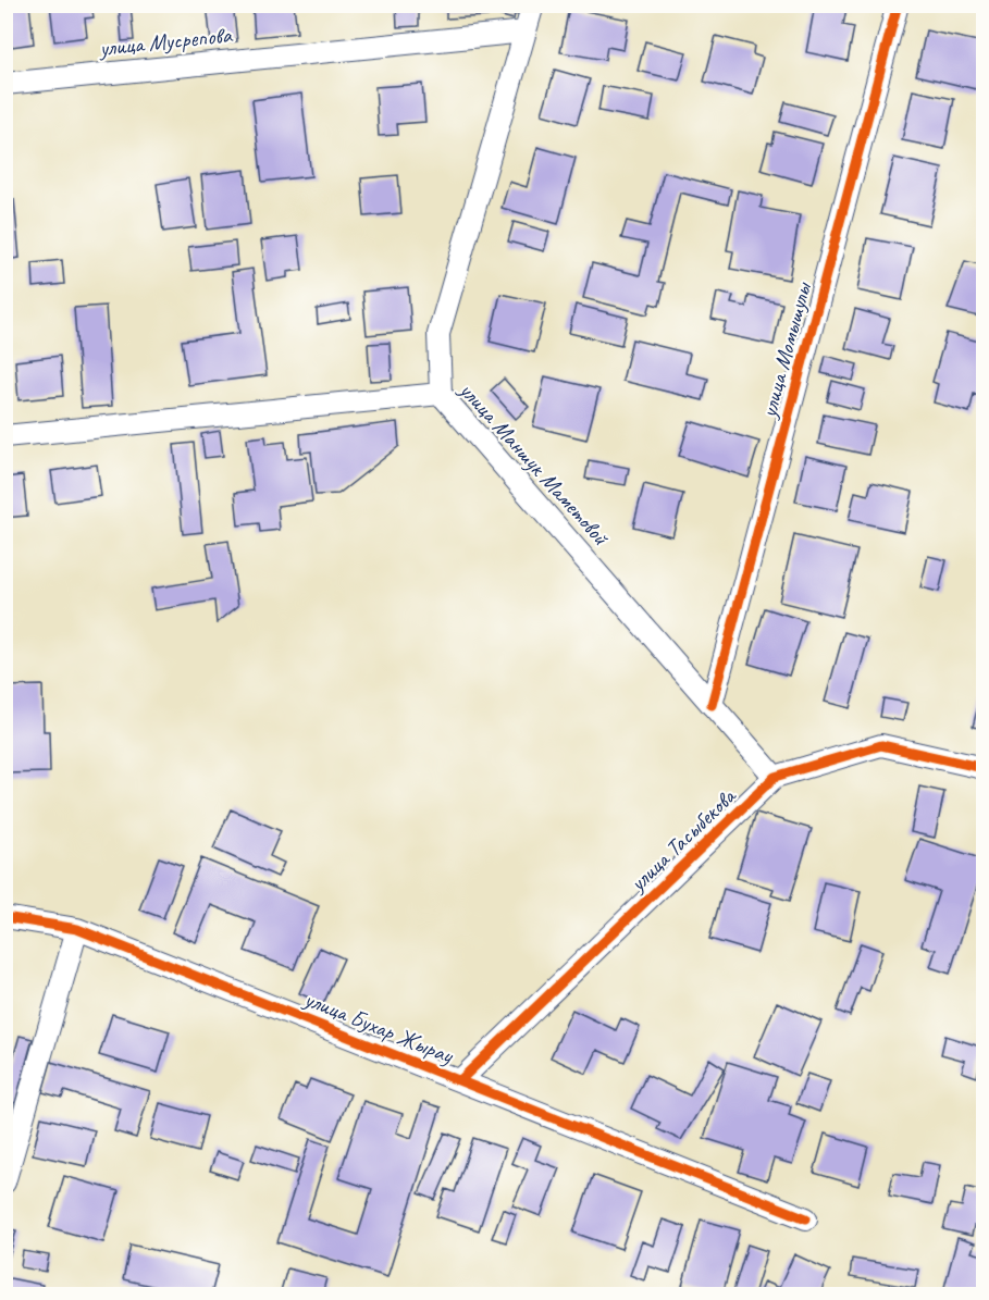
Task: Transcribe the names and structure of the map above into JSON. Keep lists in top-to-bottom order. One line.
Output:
{"streets":{"street":["улица Мусрепова","улица Момышулы","улица Маншук Маметовой","улица Тасыбекова","улица Бухар Жырау"]},"crossings":[["улица Момышулы","улица Маншук Маметовой"],["улица Маншук Маметовой","улица Тасыбекова"],["улица Тасыбекова","улица Бухар Жырау"]]}
